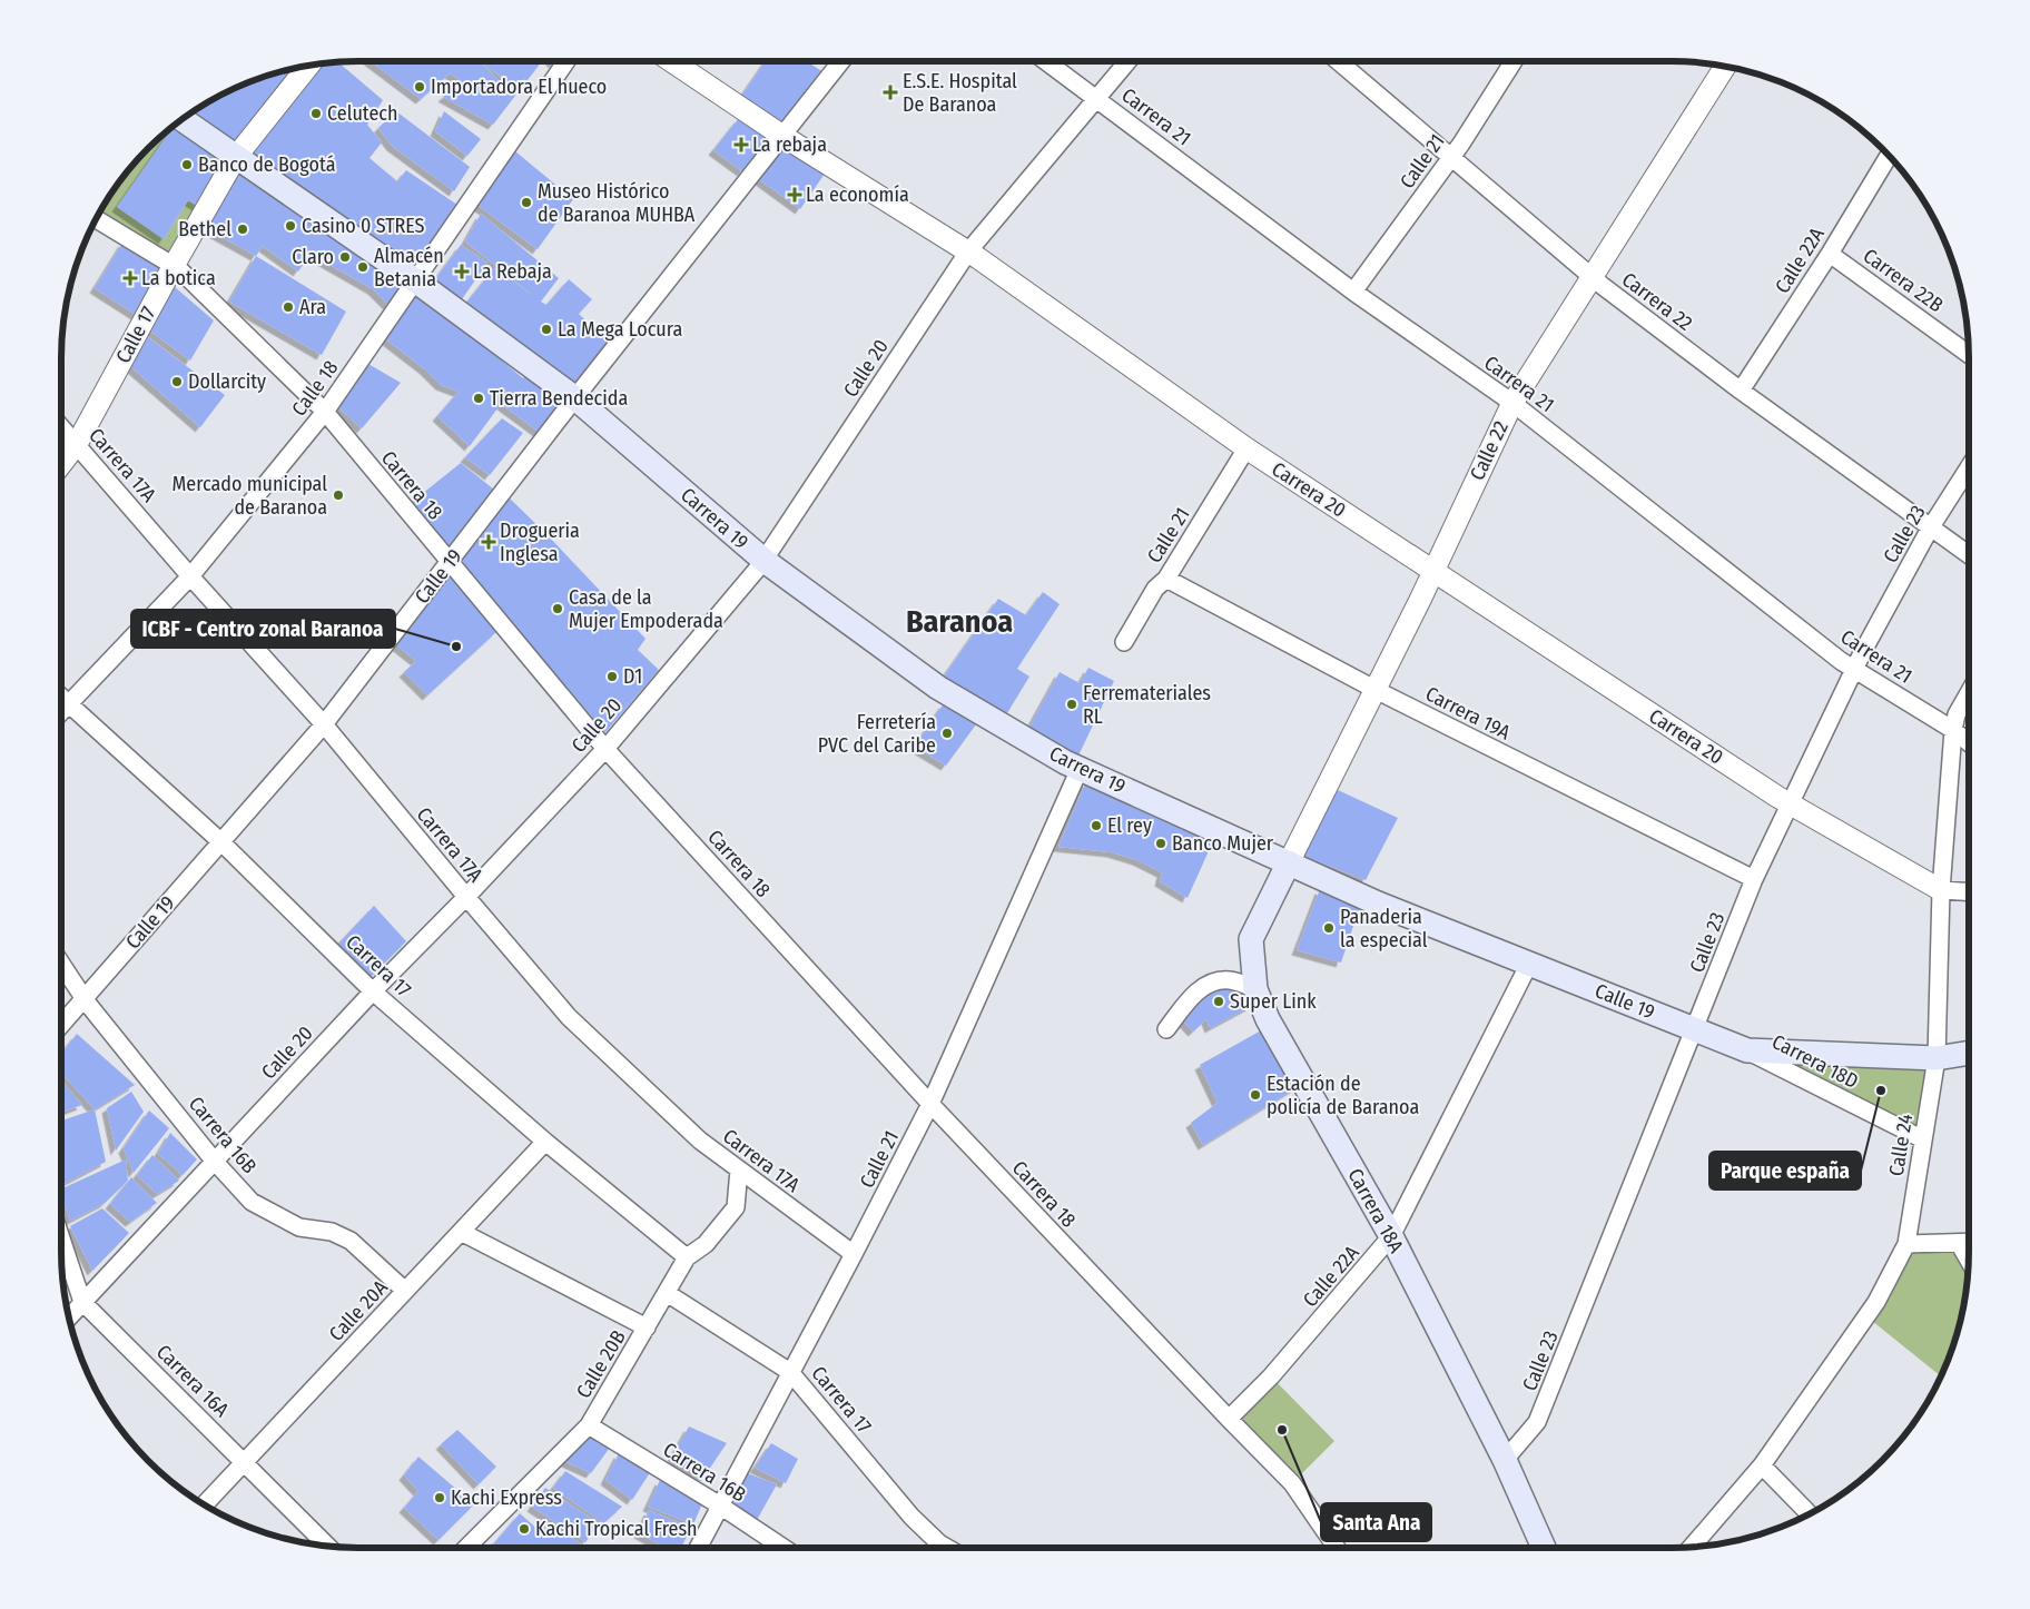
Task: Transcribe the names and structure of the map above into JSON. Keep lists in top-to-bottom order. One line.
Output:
{"streets":{"main road":["Carrera 19","Calle 19","Carrera 18A"],"street":["Carrera 21","Calle 21","Calle 22A","Carrera 22B","Carrera 22","Calle 17","Calle 20","Calle 18","Calle 22","Carrera 17A","Carrera 18","Carrera 20","Calle 23","Carrera 19A","Carrera 17","Carrera 18D","Carrera 16B","Calle 24","Calle 20A","Calle 20B","Carrera 16A"]},"crossings":[["Carrera 21","Calle 21"],["Carrera 21","Calle 20"],["Carrera 21","Calle 22"],["Carrera 21","Calle 23"],["Carrera 21","Calle 24"],["Calle 21","Carrera 22"],["Calle 21","Carrera 17A"],["Calle 21","Carrera 18"],["Calle 21","Carrera 20"],["Calle 21","Carrera 19"],["Calle 21","Carrera 19A"],["Calle 21","Carrera 17"],["Calle 21","Carrera 16B"],["Calle 22A","Carrera 22B"],["Calle 22A","Carrera 22"],["Calle 22A","Carrera 18"],["Calle 22A","Calle 19"],["Calle 22A","Carrera 18A"],["Carrera 22","Calle 22"],["Carrera 22","Calle 23"],["Calle 17","Carrera 17A"],["Calle 17","Carrera 18"],["Calle 17","Carrera 19"],["Calle 20","Carrera 17A"],["Calle 20","Carrera 18"],["Calle 20","Carrera 20"],["Calle 20","Carrera 19"],["Calle 20","Carrera 17"],["Calle 20","Carrera 16B"],["Calle 20","Carrera 16A"],["Calle 18","Carrera 17A"],["Calle 18","Carrera 18"],["Calle 18","Carrera 19"],["Calle 18","Carrera 17"],["Calle 22","Carrera 20"],["Calle 22","Carrera 19"],["Calle 22","Calle 19"],["Calle 22","Carrera 19A"],["Calle 22","Carrera 18A"],["Carrera 17A","Calle 19"],["Carrera 17A","Calle 20B"],["Carrera 18","Calle 19"],["Carrera 20","Calle 23"],["Carrera 20","Calle 19"],["Carrera 20","Calle 24"],["Carrera 19","Calle 19"],["Carrera 19","Carrera 18A"],["Calle 23","Calle 19"],["Calle 23","Carrera 19A"],["Calle 23","Carrera 18A"],["Calle 19","Carrera 17"],["Calle 19","Carrera 18D"],["Calle 19","Carrera 16B"],["Calle 19","Calle 24"],["Calle 19","Carrera 18A"],["Carrera 17","Calle 20A"],["Carrera 17","Calle 20B"],["Carrera 18D","Calle 24"],["Carrera 16B","Calle 20A"],["Carrera 16B","Calle 20B"],["Calle 20A","Carrera 16A"]],"districts":["Baranoa"],"places":{"other":["Importadora El hueco","Celutech","Banco de Bogotá","Museo Histórico de Baranoa MUHBA","Casino 0 STRES","Bethel","Claro","Almacén Betania","Ara","La Mega Locura","Dollarcity","Tierra Bendecida","Mercado municipal de Baranoa","Casa de la Mujer Empoderada","ICBF - Centro zonal Baranoa","D1","Ferremateriales RL","Ferretería PVC del Caribe","El rey","Banco Mujer","Panaderia la especial","Super Link","Parque españa","Estación de policía de Baranoa","Santa Ana","Kachi Express","Kachi Tropical Fresh"],"health":["E.S.E. Hospital De Baranoa","La rebaja","La economía","La Rebaja","La botica","Drogueria Inglesa"]}}
